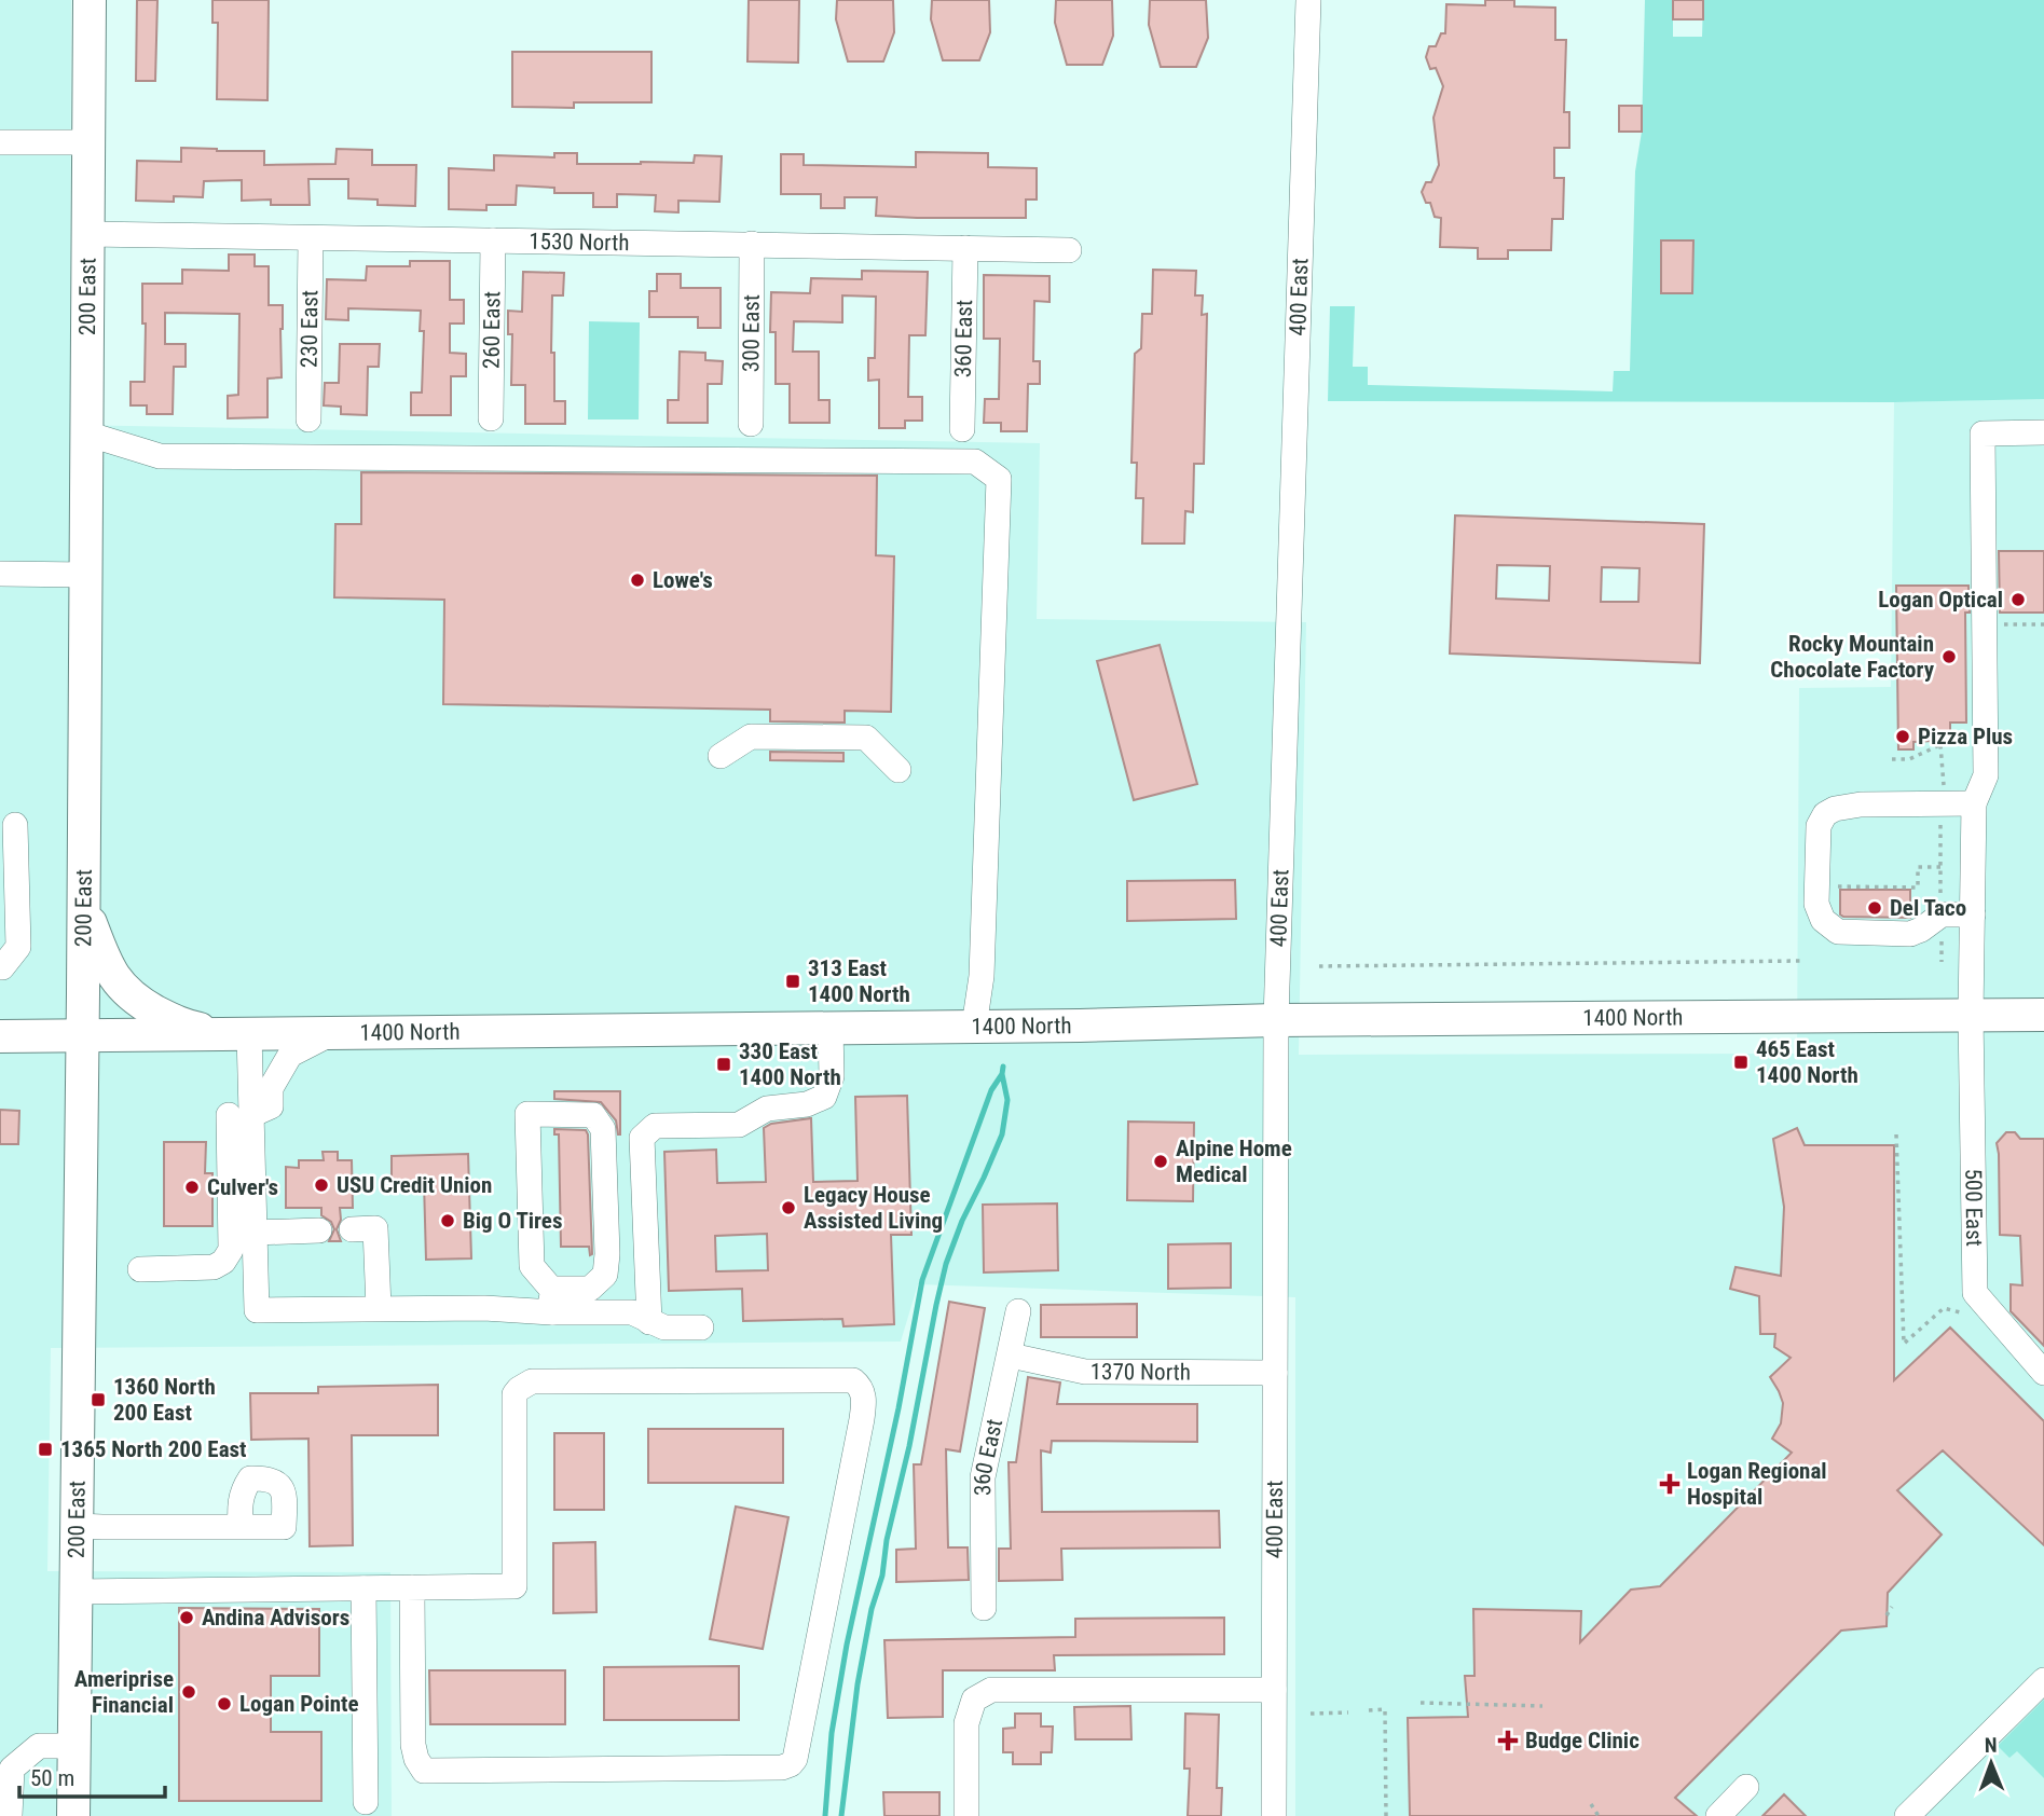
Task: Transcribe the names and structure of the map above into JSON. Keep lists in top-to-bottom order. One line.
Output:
{"streets":{"main road":["200 East","1400 North"],"street":["1530 North","400 East","230 East","260 East","300 East","360 East","500 East","1370 North"]},"crossings":[["1530 North","200 East"],["1530 North","230 East"],["1530 North","260 East"],["1530 North","300 East"],["1530 North","360 East"],["200 East","1400 North"],["400 East","1400 North"],["400 East","1370 North"],["360 East","1370 North"],["1400 North","500 East"]],"places":{"other":["Lowe's","Logan Optical","Rocky Mountain Chocolate Factory","Pizza Plus","Del Taco","Alpine Home Medical","USU Credit Union","Culver's","Legacy House Assisted Living","Big O Tires","Andina Advisors","Ameriprise Financial","Logan Pointe"],"transit":["313 East 1400 North","465 East 1400 North","330 East 1400 North","1360 North 200 East","1365 North 200 East"],"health":["Logan Regional Hospital","Budge Clinic"]},"scale_bar":"50 m","north":"top"}
